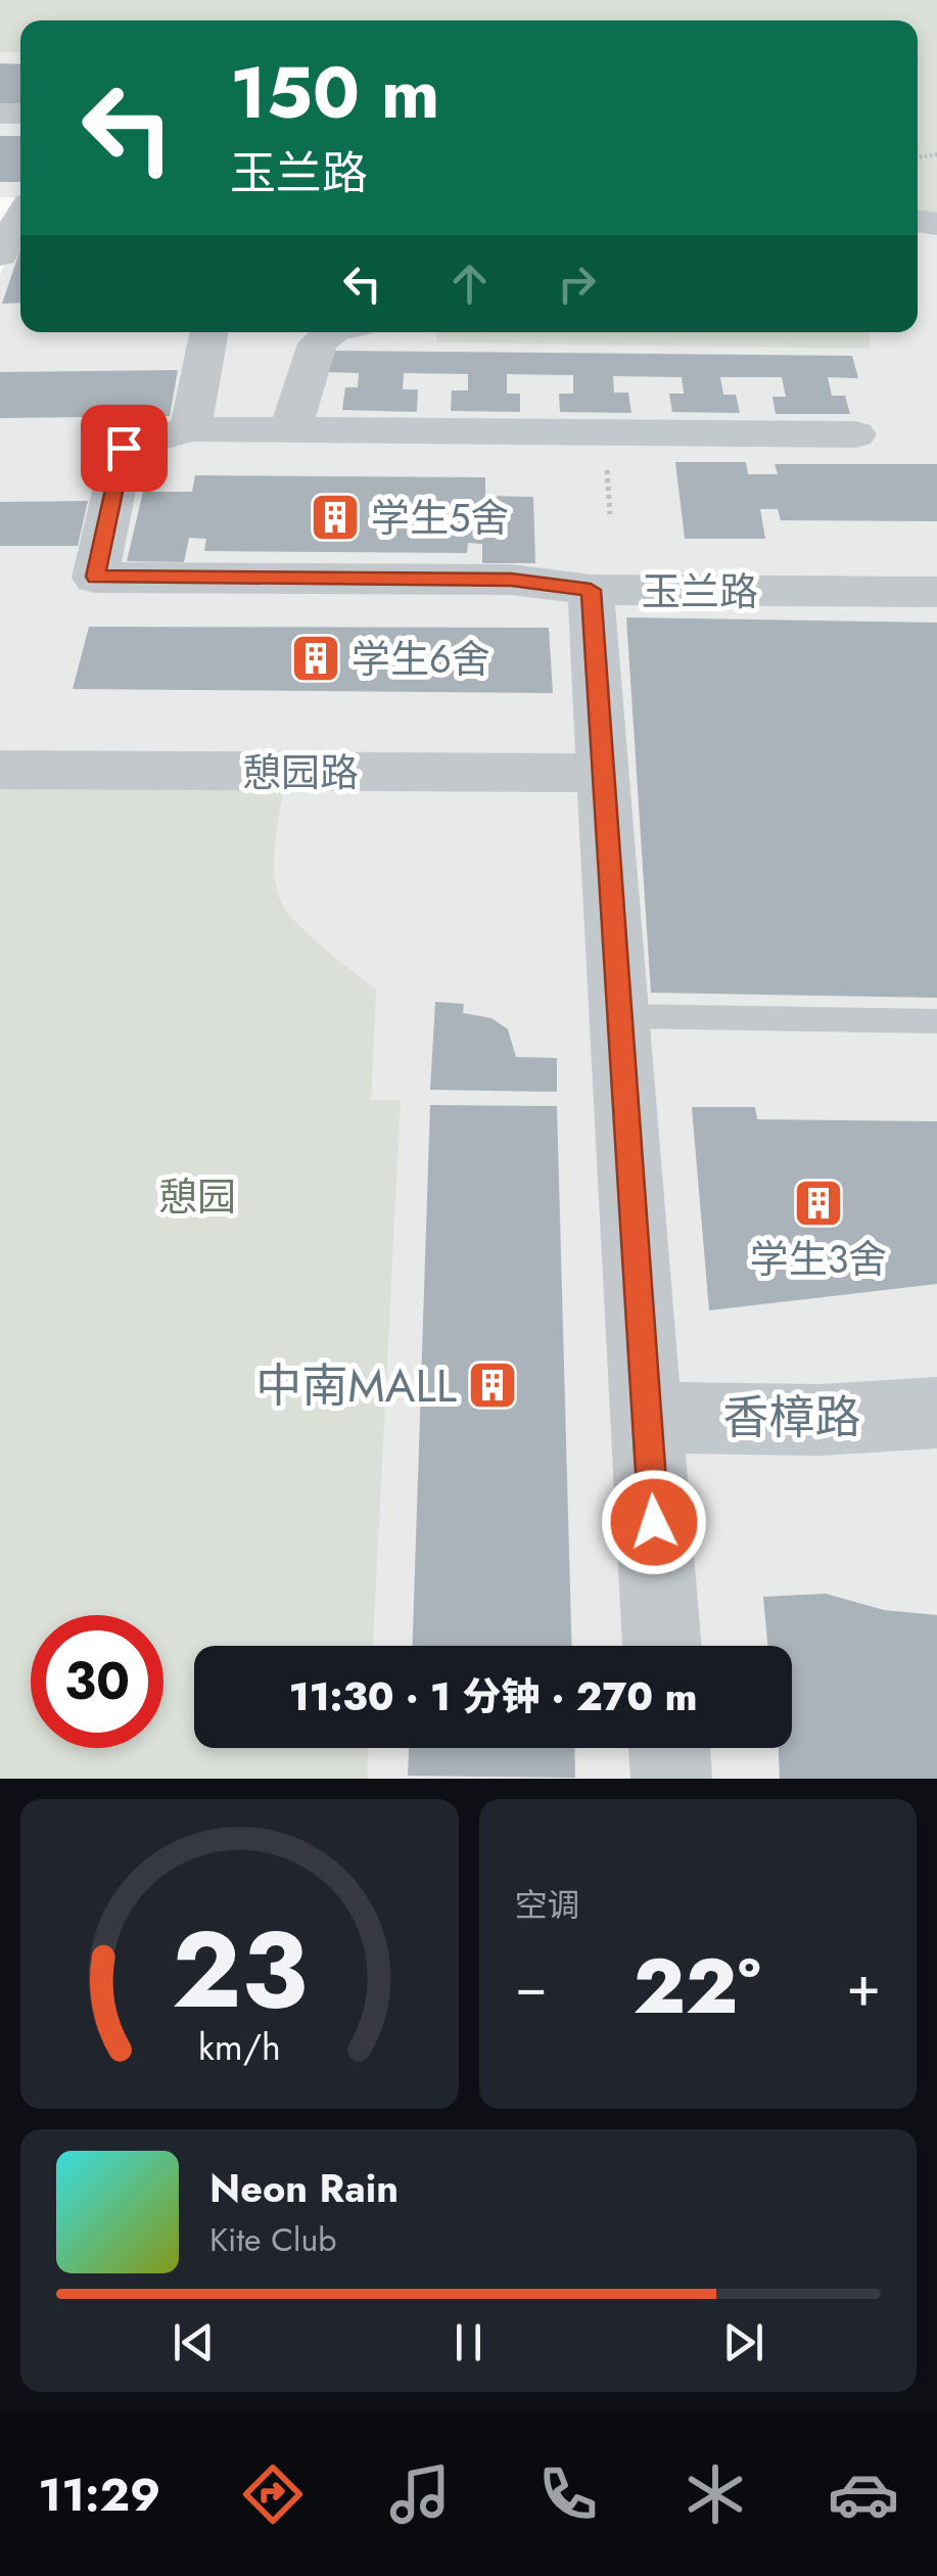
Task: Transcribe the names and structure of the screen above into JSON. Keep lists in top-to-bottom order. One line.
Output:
{"streets":{"street":["玉兰路","憩园路","香樟路"]},"parks":["憩园"],"places":{"building":["学生5舍","学生6舍","学生3舍","中南MALL"]},"page":{"turn":["150 m","玉兰路"],"limit":"30","trip":"11:30 · 1 分钟 · 270 m","tile":"空调","heat":["−","22°","+"],"song":["Neon Rain","Kite Club"],"tabs":"11:29","gauge":["23","km/h"]}}
